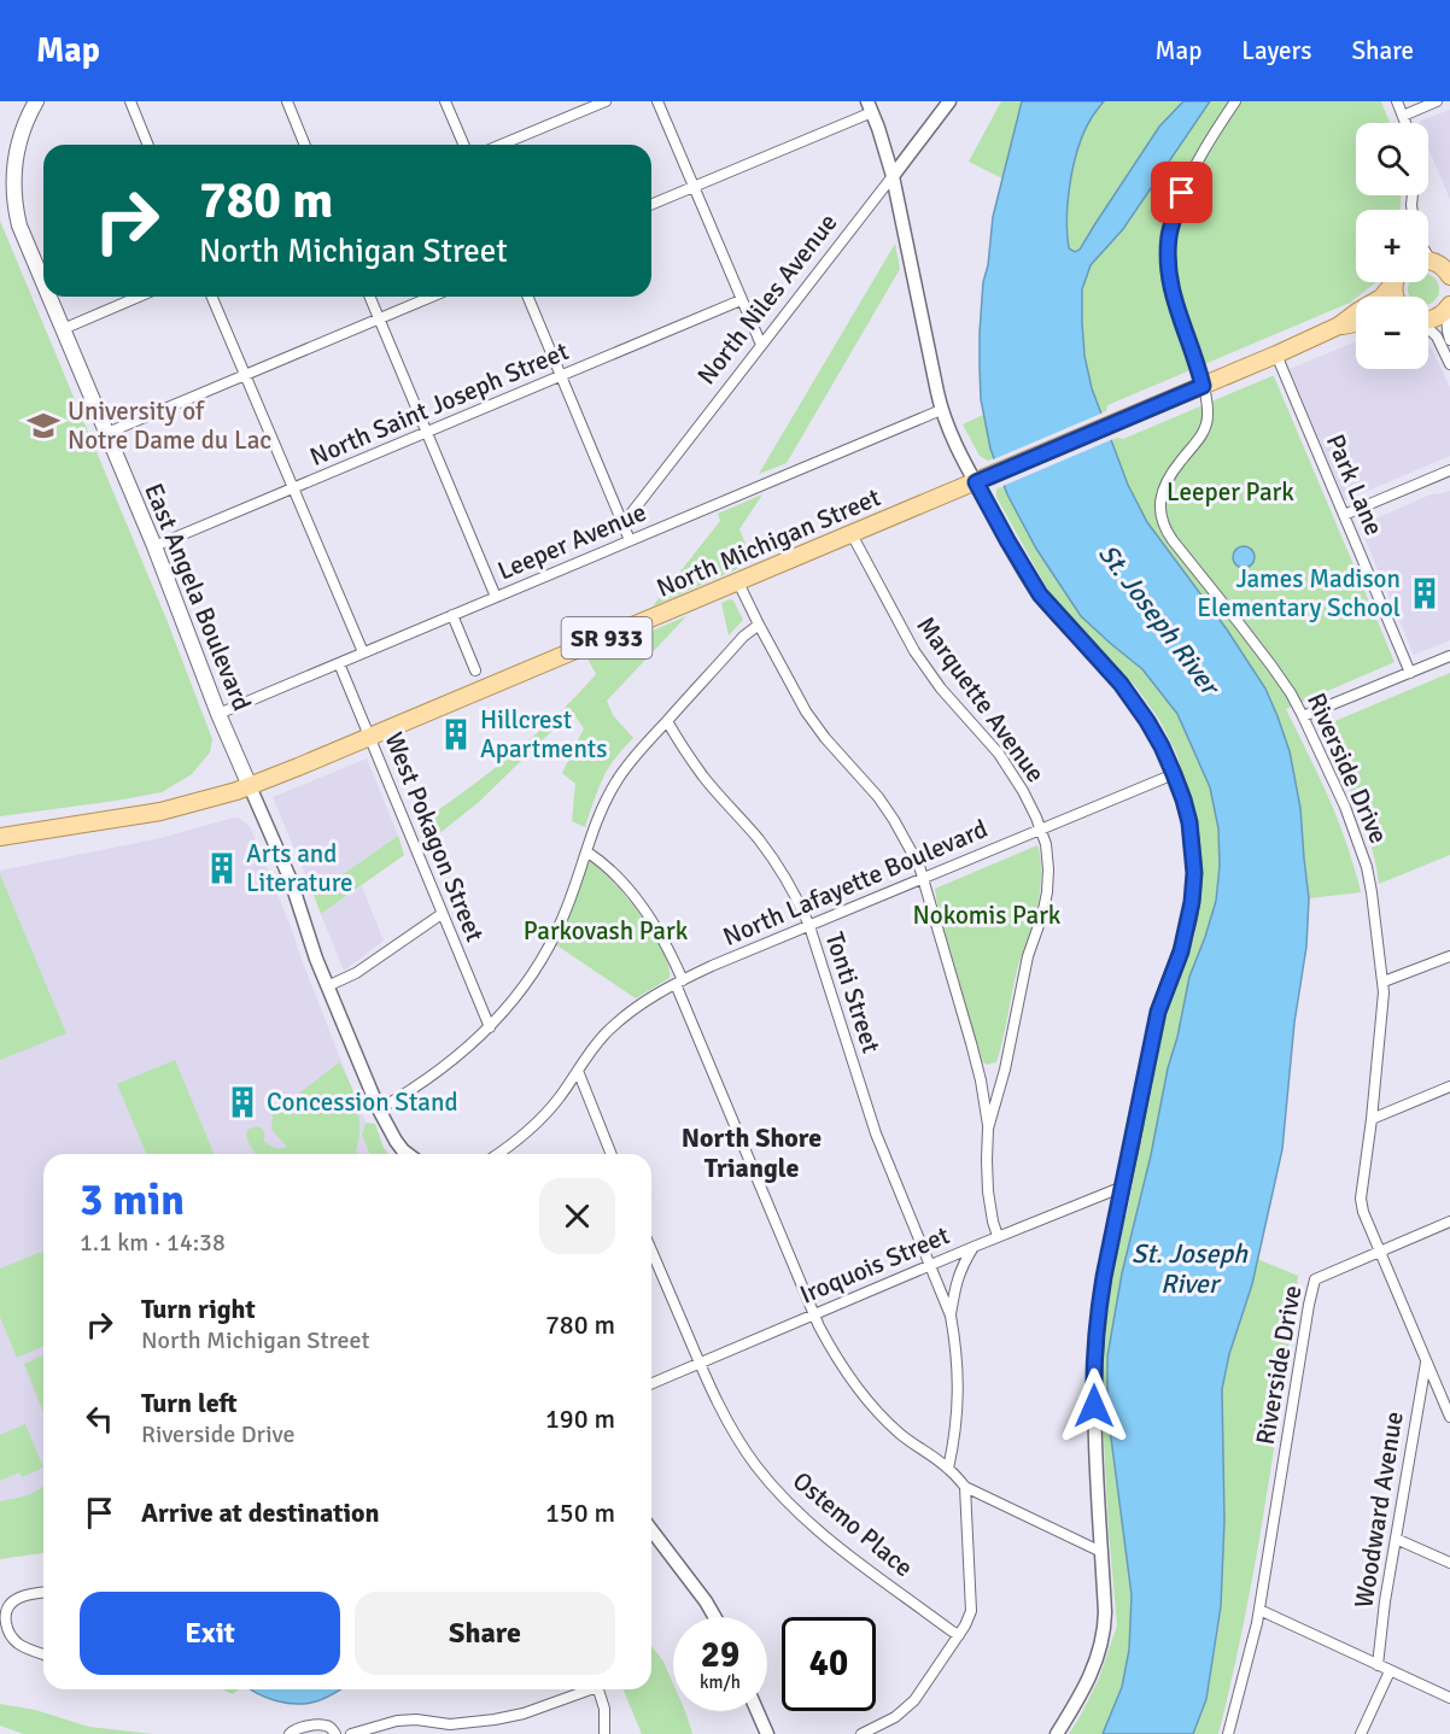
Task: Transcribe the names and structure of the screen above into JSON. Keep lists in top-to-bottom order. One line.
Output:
{"streets":{"main road":["North Michigan Street","East Angela Boulevard","SR 933"],"street":["North Niles Avenue","North Saint Joseph Street","Park Lane","Leeper Avenue","Marquette Avenue","Riverside Drive","West Pokagon Street","North Lafayette Boulevard","Tonti Street","Iroquois Street","Woodward Avenue","Ostemo Place"]},"crossings":[["North Saint Joseph Street","East Angela Boulevard"],["Park Lane","North Michigan Street"],["Leeper Avenue","East Angela Boulevard"],["Leeper Avenue","West Pokagon Street"],["North Michigan Street","East Angela Boulevard"],["North Michigan Street","Marquette Avenue"],["North Michigan Street","Riverside Drive"],["North Michigan Street","West Pokagon Street"],["Marquette Avenue","North Lafayette Boulevard"],["Marquette Avenue","Iroquois Street"],["North Lafayette Boulevard","Tonti Street"],["Tonti Street","Iroquois Street"],["Iroquois Street","Ostemo Place"]],"districts":["North Shore Triangle"],"water":["St. Joseph River"],"parks":["Leeper Park","Nokomis Park","Parkovash Park"],"places":{"school or university":["University of Notre Dame du Lac"],"building":["James Madison Elementary School","Hillcrest Apartments","Arts and Literature","Concession Stand"]},"page":{"header":"Map","nav":["Map","Layers","Share"],"map_buttons":["+","−"],"turn":["780 m","North Michigan Street"],"heading":["3 min","1.1 km · 14:38"],"list":[{"name":"Turn right","note":"North Michigan Street","value":"780 m"},{"name":"Turn left","note":"Riverside Drive","value":"190 m"},{"name":"Arrive at destination","value":"150 m"}],"buttons":["Exit","Share"],"speed":"29 km/h","limit":"40"}}
